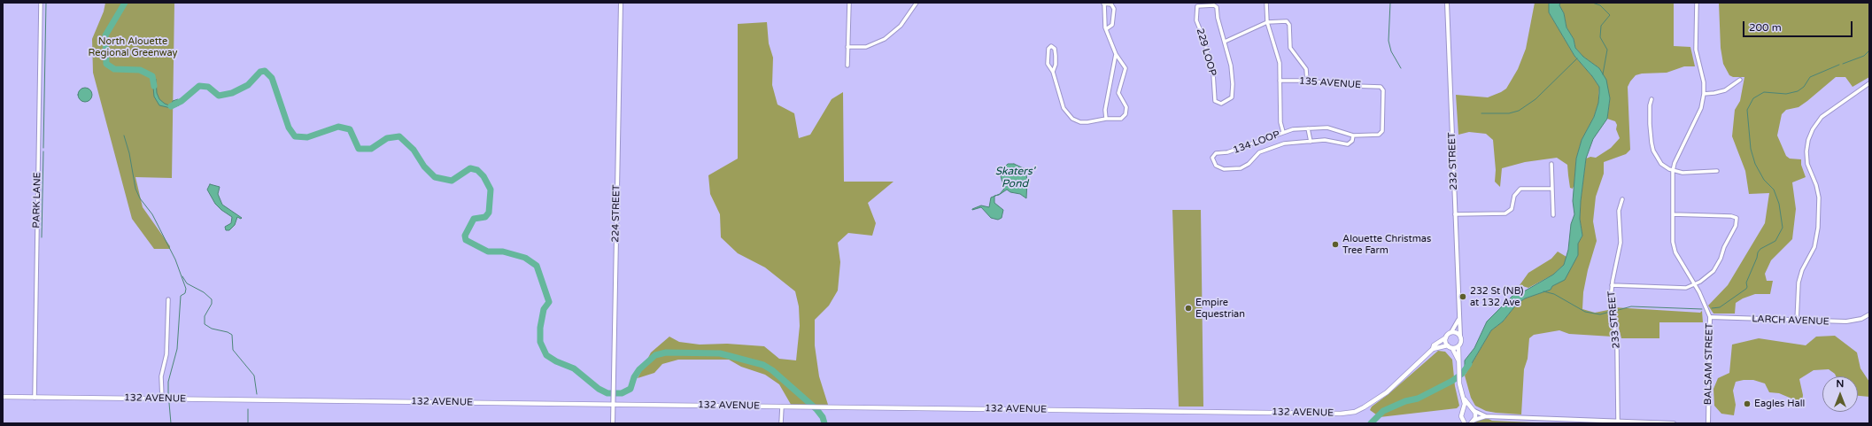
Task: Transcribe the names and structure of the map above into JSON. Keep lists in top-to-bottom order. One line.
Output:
{"streets":{"main road":["132 AVENUE"],"street":["229 LOOP","135 AVENUE","134 LOOP","232 STREET","PARK LANE","224 STREET","233 STREET","LARCH AVENUE","BALSAM STREET"]},"crossings":[["135 AVENUE","134 LOOP"],["232 STREET","132 AVENUE"],["PARK LANE","132 AVENUE"],["224 STREET","132 AVENUE"],["LARCH AVENUE","BALSAM STREET"]],"water":["Skaters' Pond"],"parks":["North Alouette Regional Greenway"],"places":["Alouette Christmas Tree Farm","232 St (NB) at 132 Ave","Empire Equestrian","Eagles Hall"],"scale_bar":"200 m","north":"top"}
